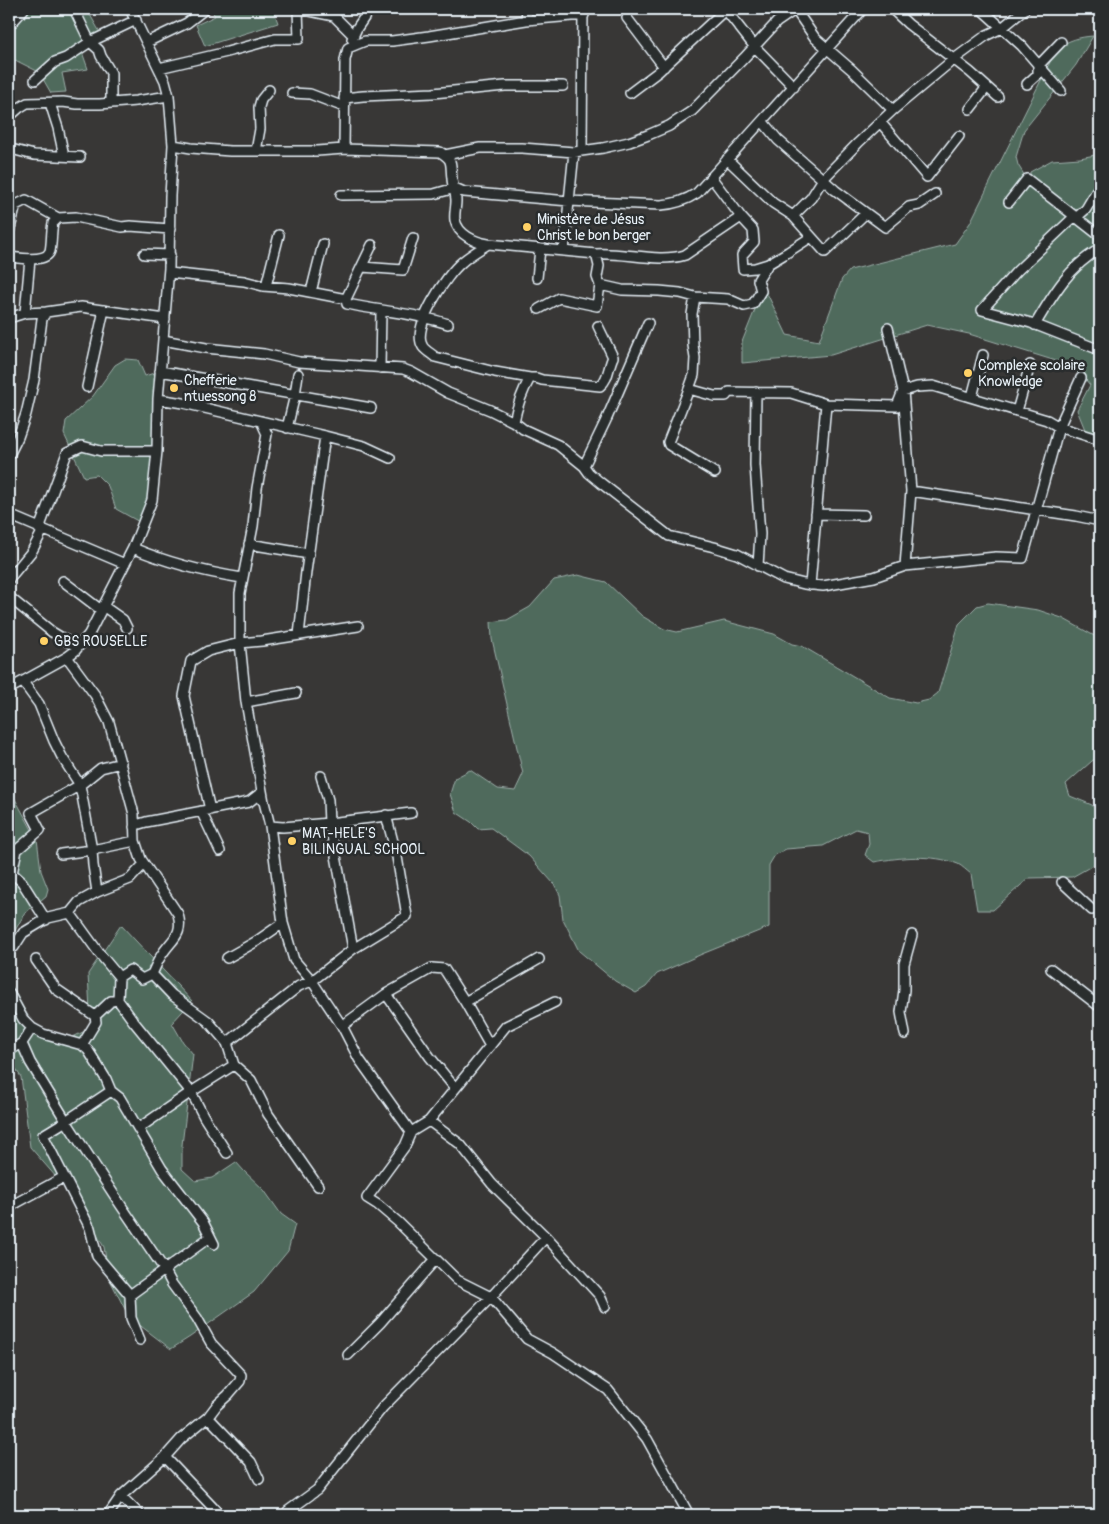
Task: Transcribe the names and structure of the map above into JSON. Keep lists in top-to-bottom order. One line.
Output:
{"places":["Ministère de Jésus Christ le bon berger","Complexe scolaire Knowledge","Chefferie ntuessong 8","GBS ROUSELLE","MAT-HELE'S BILINGUAL SCHOOL"]}
